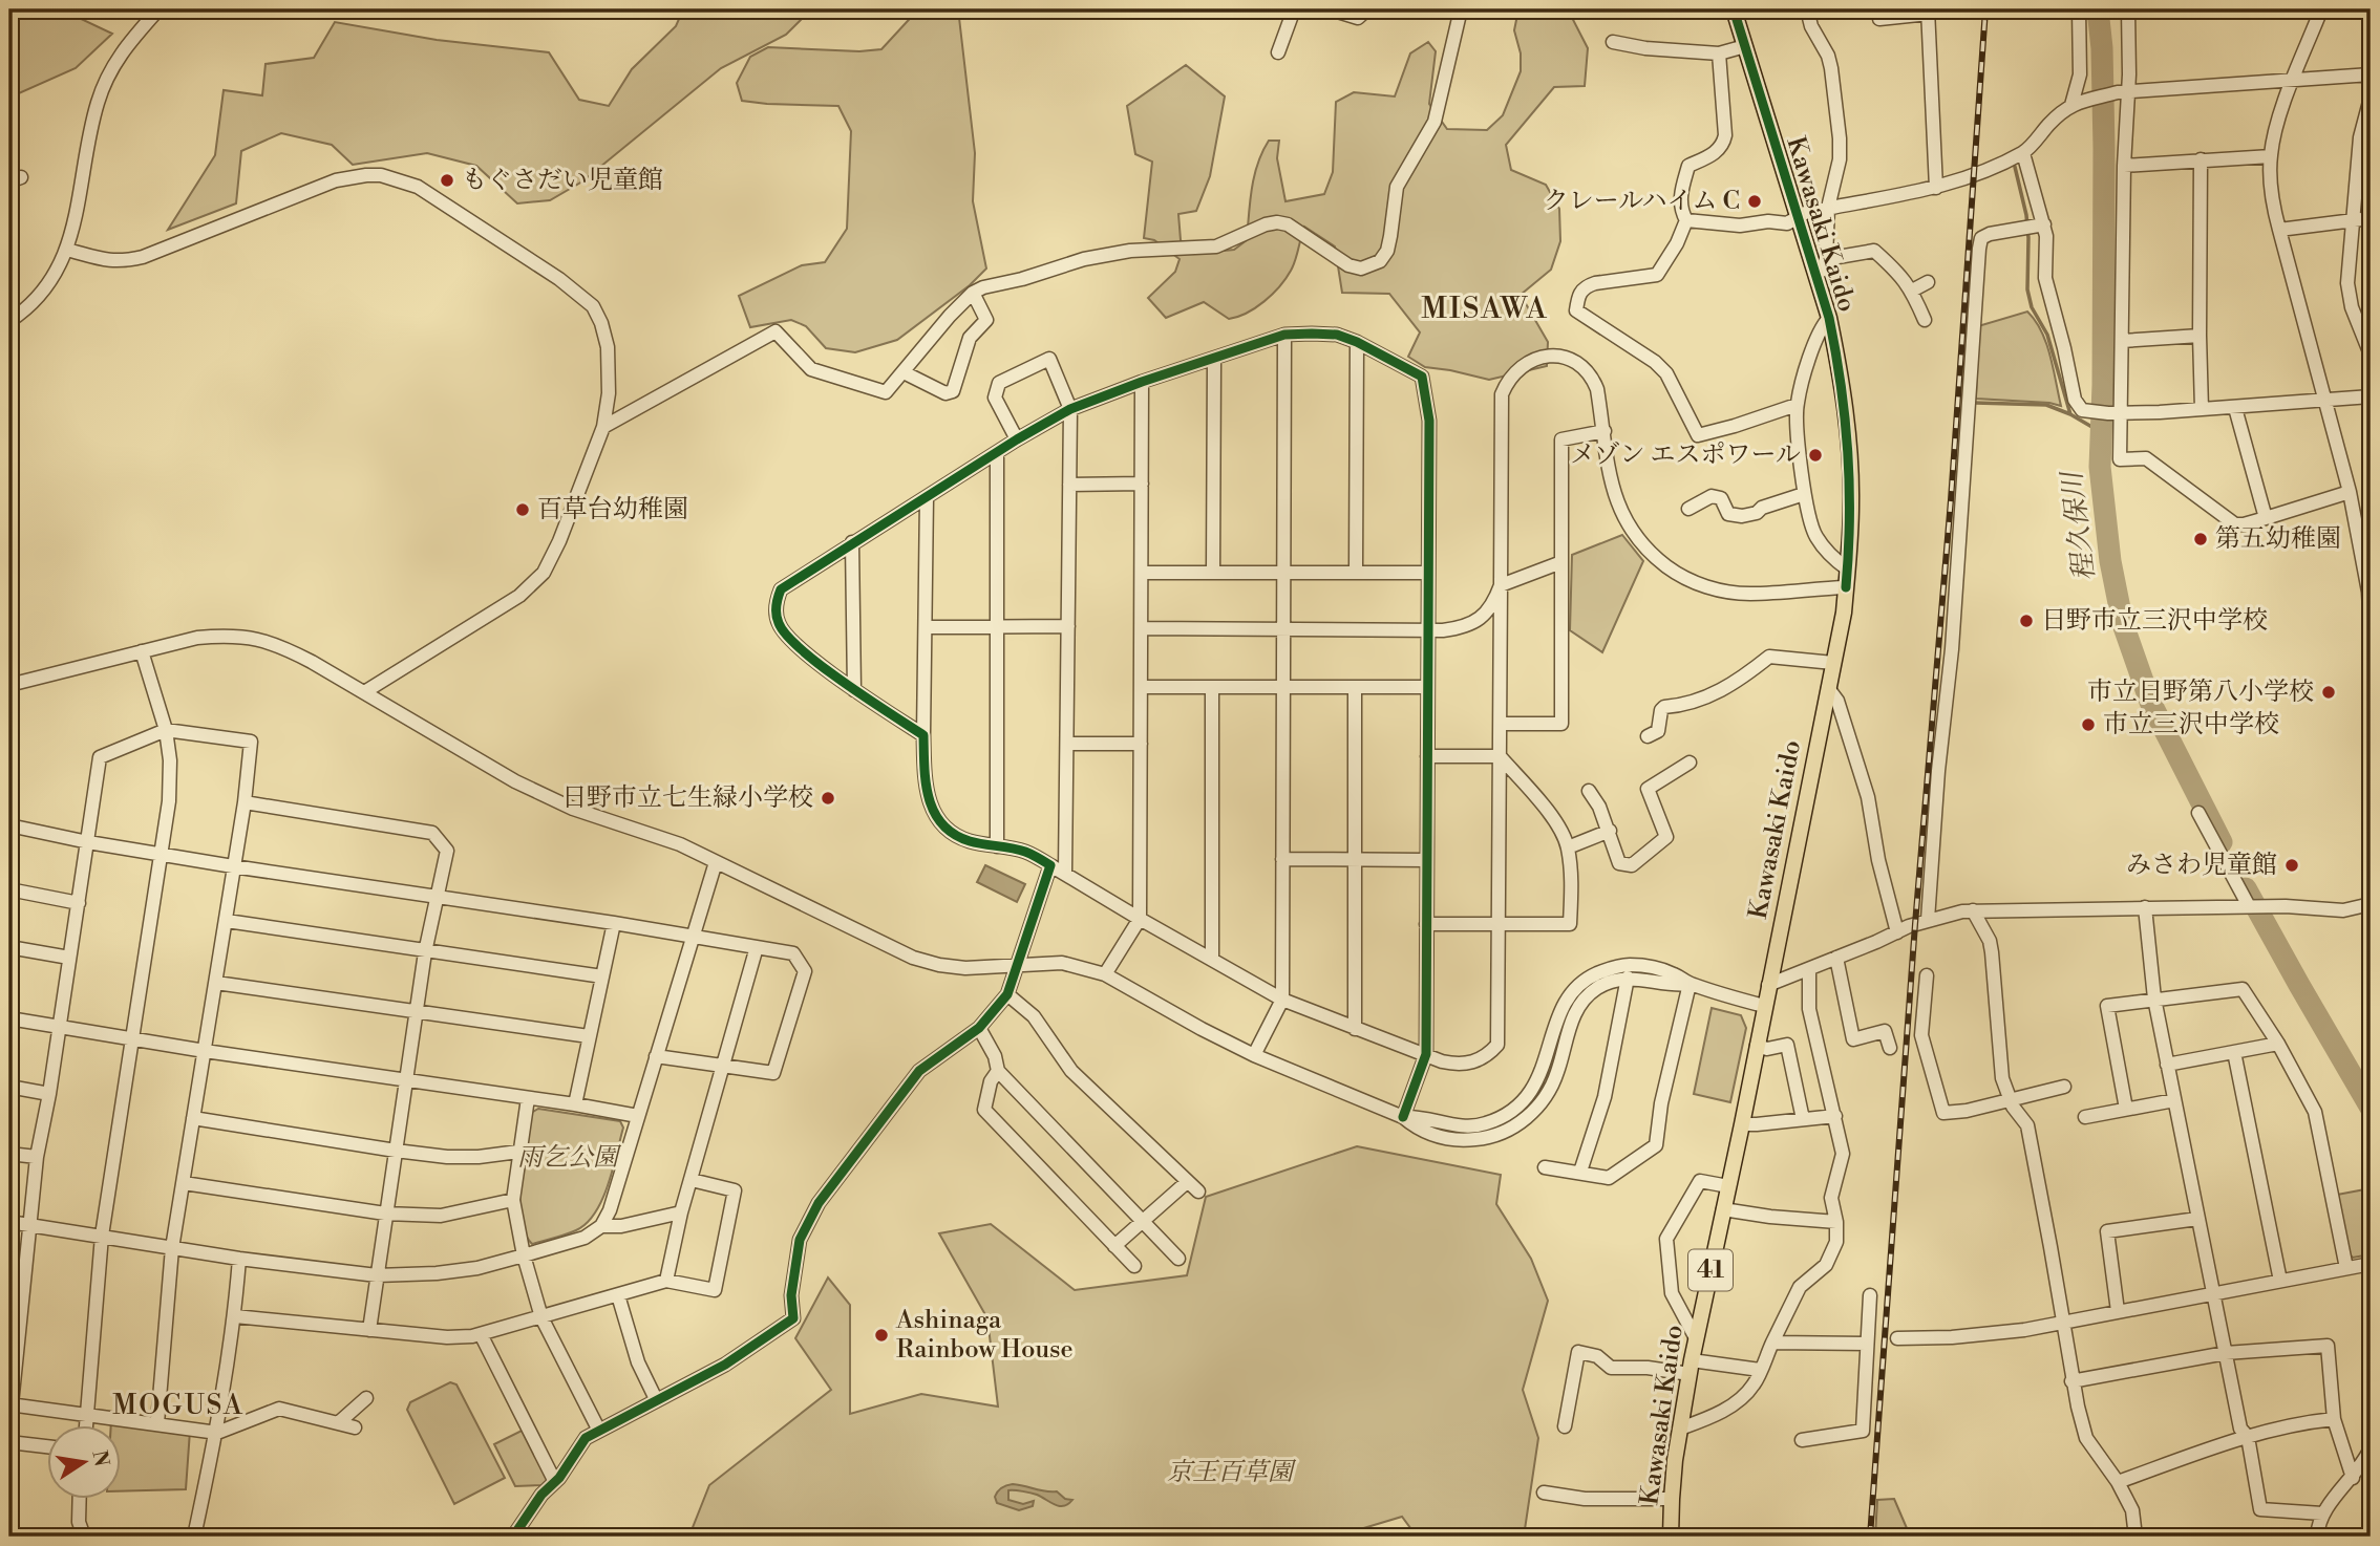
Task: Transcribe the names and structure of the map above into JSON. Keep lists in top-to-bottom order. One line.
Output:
{"streets":{"main road":["Kawasaki Kaido","41"]},"districts":["MISAWA","MOGUSA"],"water":["程久保川"],"parks":["雨乞公園","京王百草園"],"places":["もぐさだい児童館","クレールハイム C","メゾン エスポワール","百草台幼稚園","第五幼稚園","日野市立三沢中学校","市立日野第八小学校","市立三沢中学校","日野市立七生緑小学校","みさわ児童館","Ashinaga Rainbow House"],"north":"right"}
